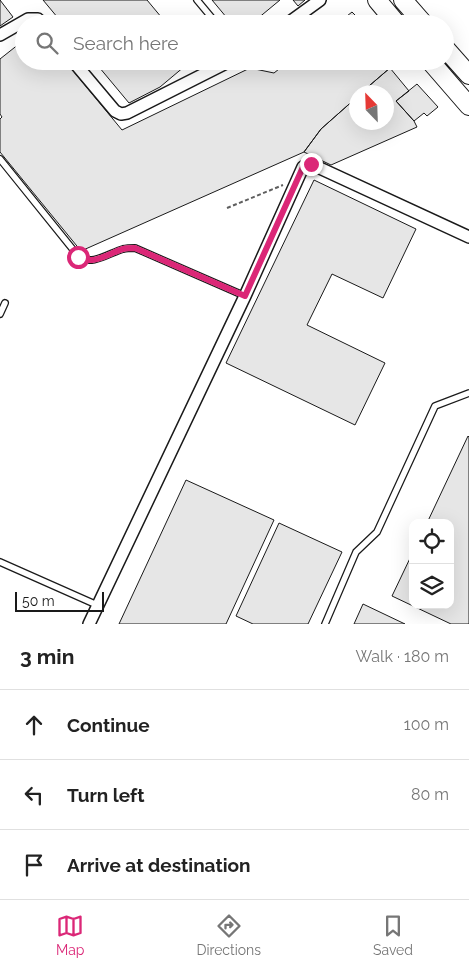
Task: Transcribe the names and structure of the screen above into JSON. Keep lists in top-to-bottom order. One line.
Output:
{"scale_bar":"50 m","north":"top left","page":{"search":"Search here","scale":"50 m","heading":["3 min","Walk · 180 m"],"list":[["Continue","100 m"],["Turn left","80 m"],"Arrive at destination"],"nav":["Map","Directions","Saved"]}}
